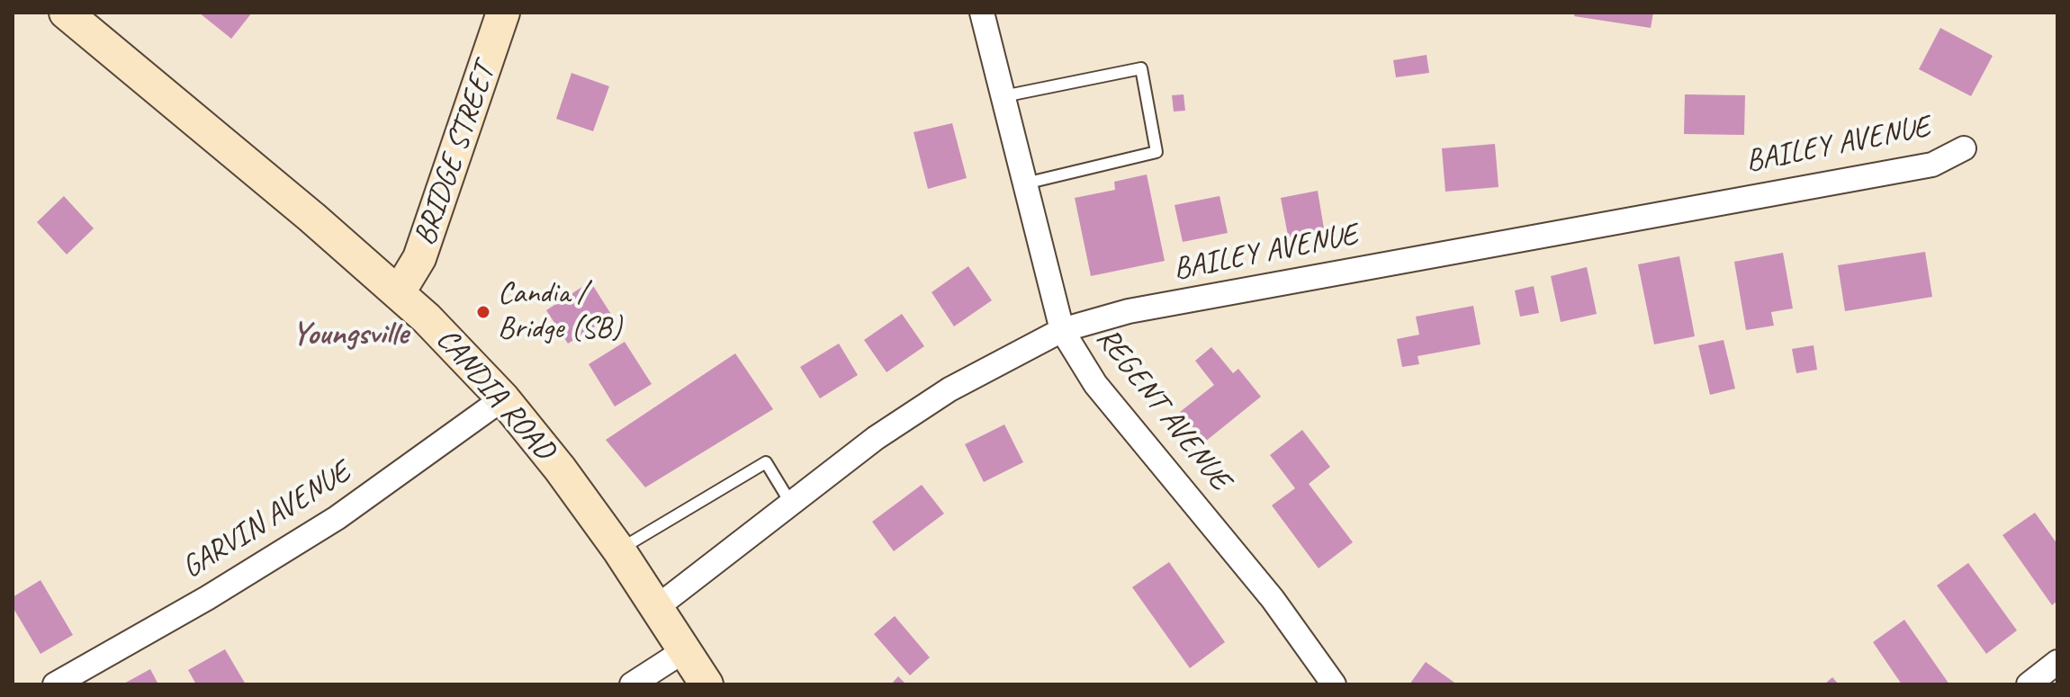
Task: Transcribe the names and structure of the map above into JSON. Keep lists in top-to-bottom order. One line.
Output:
{"streets":{"main road":["BRIDGE STREET","CANDIA ROAD"],"street":["BAILEY AVENUE","REGENT AVENUE","GARVIN AVENUE"]},"crossings":[["BAILEY AVENUE","CANDIA ROAD"],["BAILEY AVENUE","REGENT AVENUE"],["BRIDGE STREET","CANDIA ROAD"],["CANDIA ROAD","GARVIN AVENUE"]],"districts":["Youngsville"],"places":["Candia / Bridge (SB)"]}
